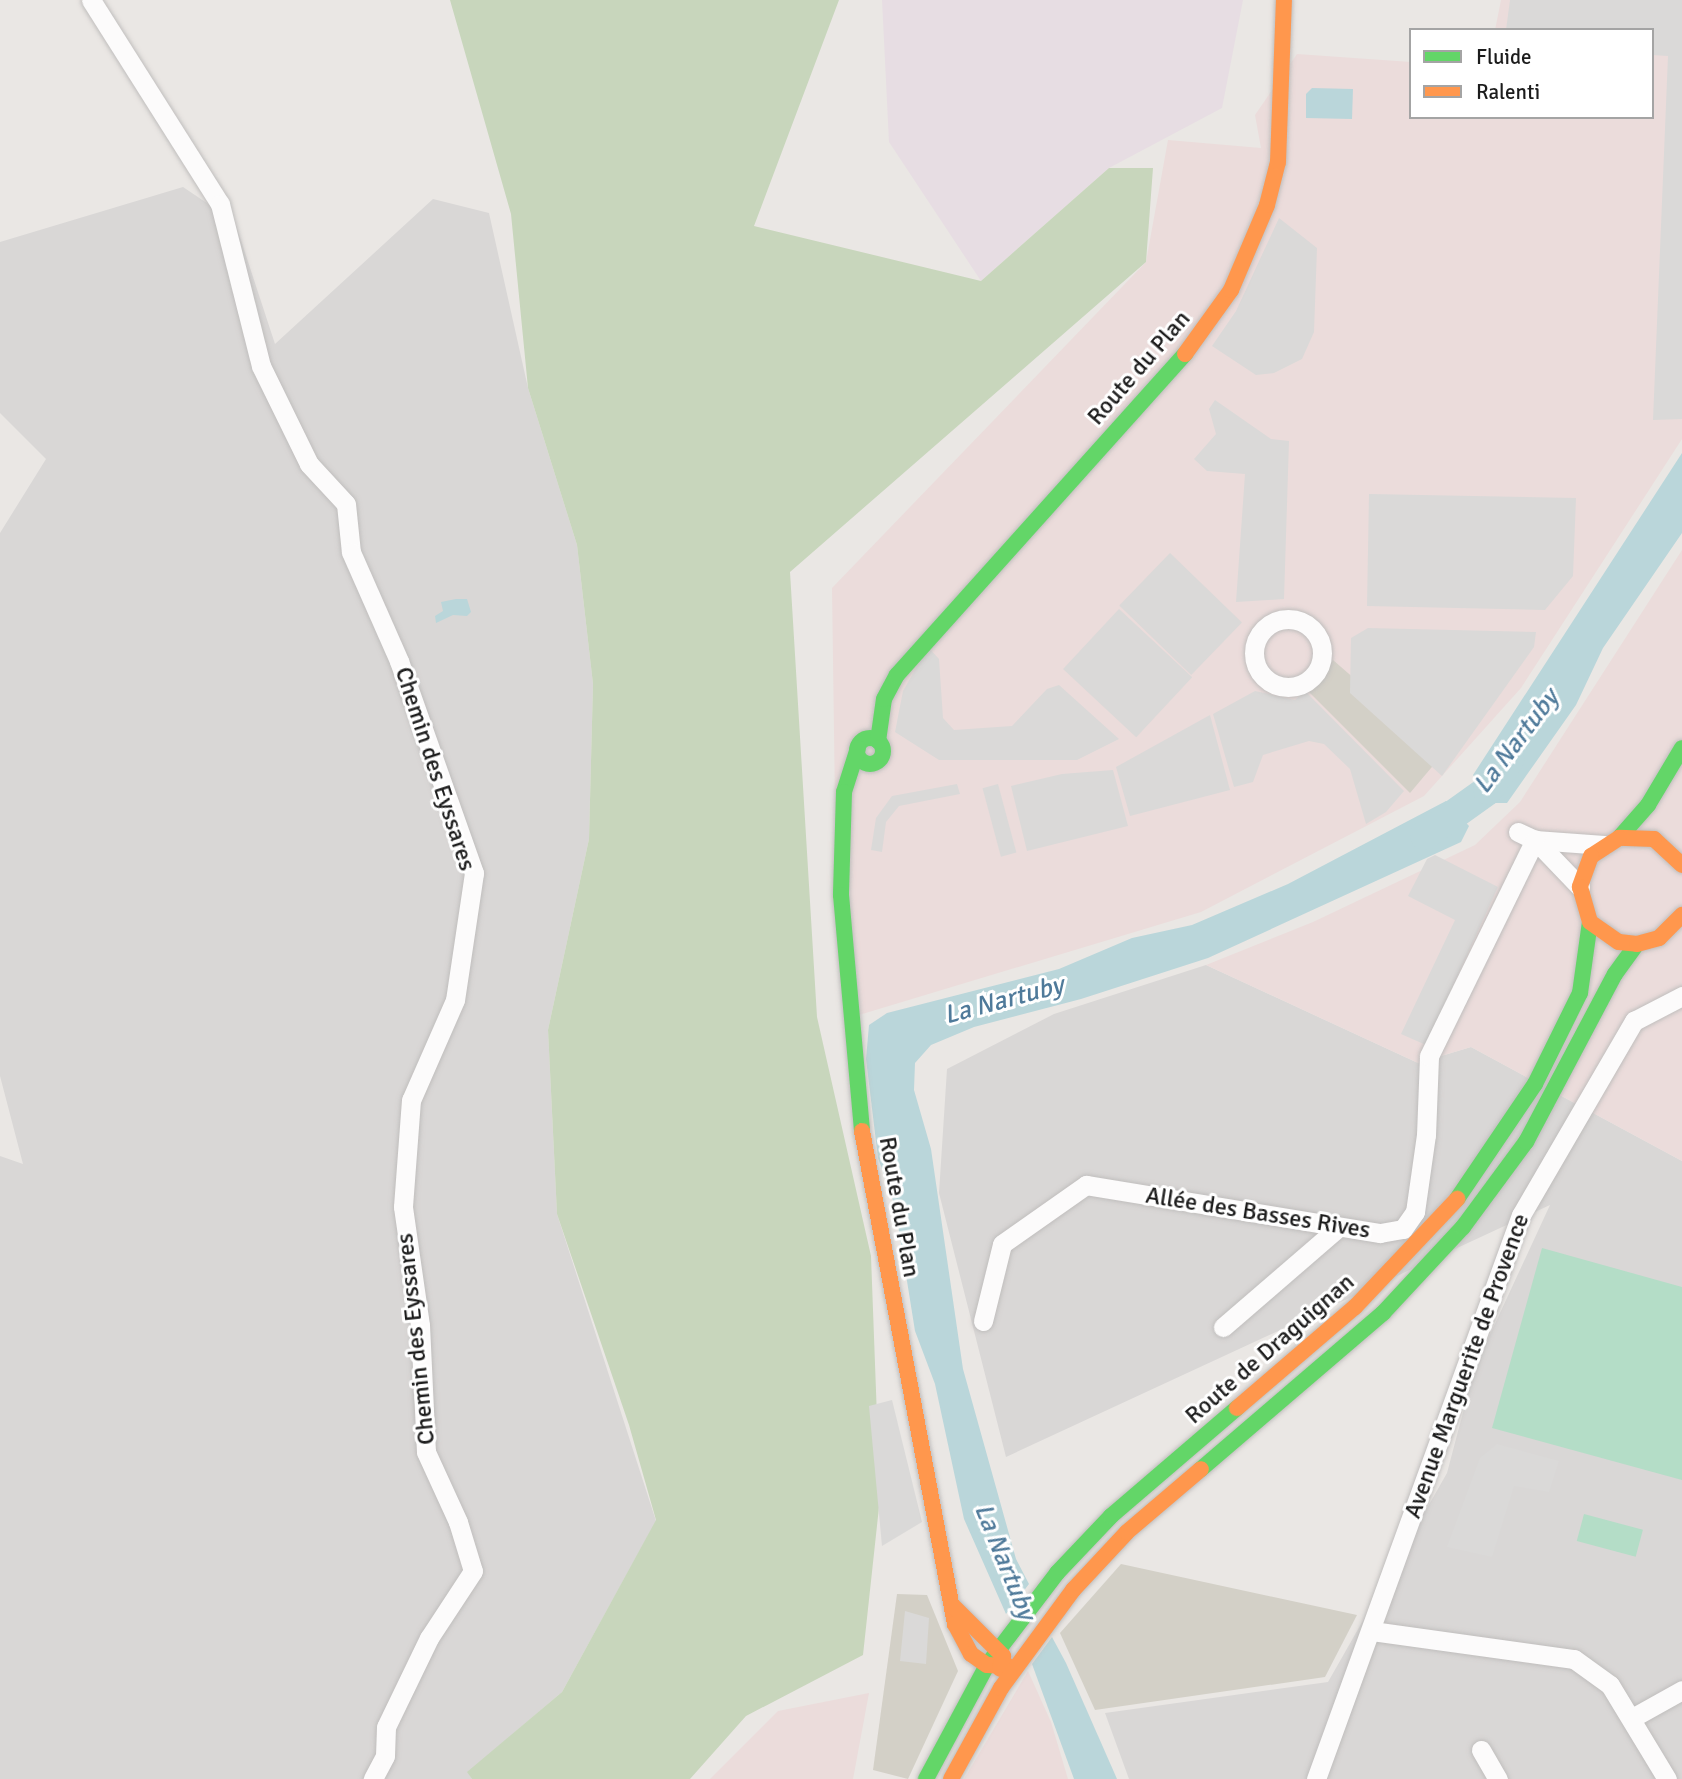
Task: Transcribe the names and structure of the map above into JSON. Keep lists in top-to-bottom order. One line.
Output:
{"streets":{"main road":["Route du Plan","Route de Draguignan"],"street":["Chemin des Eyssares","Allée des Basses Rives","Avenue Marguerite de Provence"]},"crossings":[["Route du Plan","Route de Draguignan"]],"water":["La Nartuby"],"legend":["Fluide","Ralenti"]}
